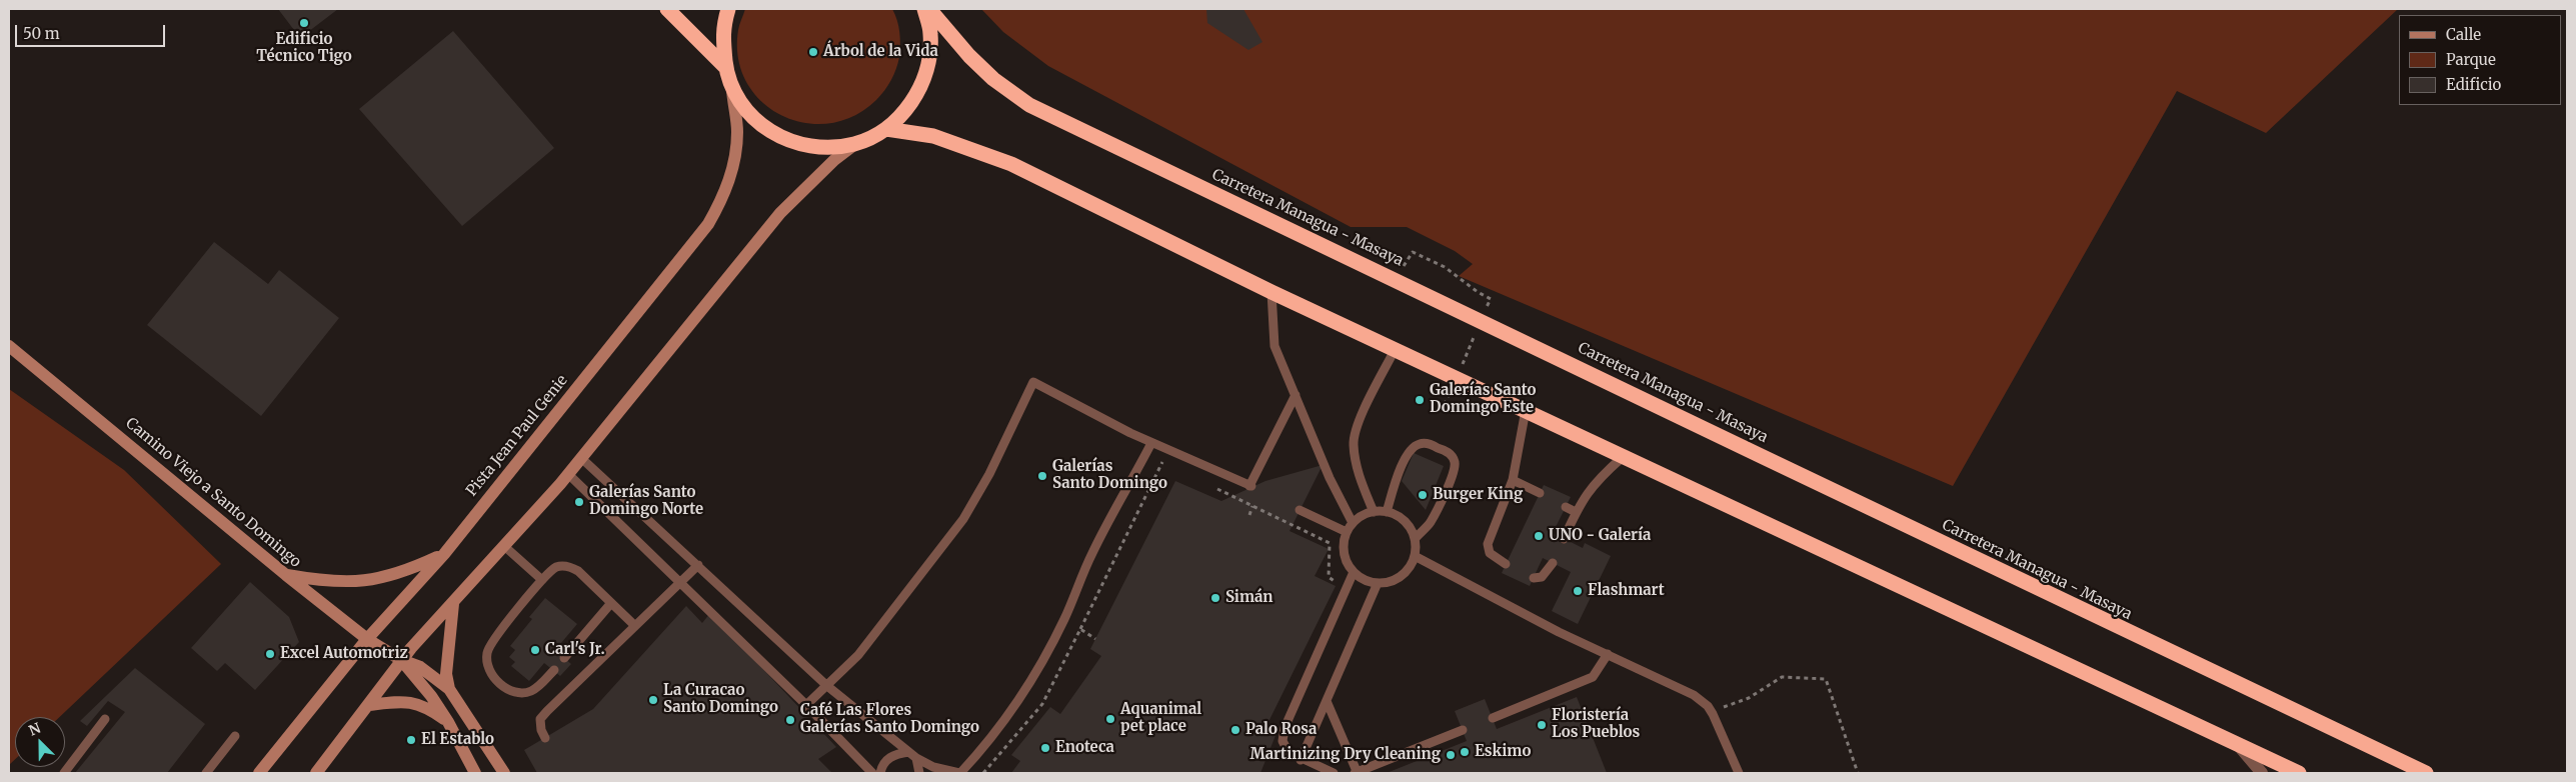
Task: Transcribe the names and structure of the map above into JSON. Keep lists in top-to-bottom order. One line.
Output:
{"streets":{"highway":["Carretera Managua - Masaya"],"main road":["Pista Jean Paul Genie","Camino Viejo a Santo Domingo"]},"crossings":[["Pista Jean Paul Genie","Camino Viejo a Santo Domingo"]],"places":["Edificio Técnico Tigo","Árbol de la Vida","Galerías Santo Domingo Este","Galerías Santo Domingo","Burger King","Galerías Santo Domingo Norte","UNO - Galería","Flashmart","Simán","Carl's Jr.","Excel Automotriz","La Curacao Santo Domingo","Aquanimal pet place","Café Las Flores Galerías Santo Domingo","Floristería Los Pueblos","Palo Rosa","El Establo","Enoteca","Eskimo","Martinizing Dry Cleaning"],"legend":["Calle","Parque","Edificio"],"scale_bar":"50 m","north":"top left"}
